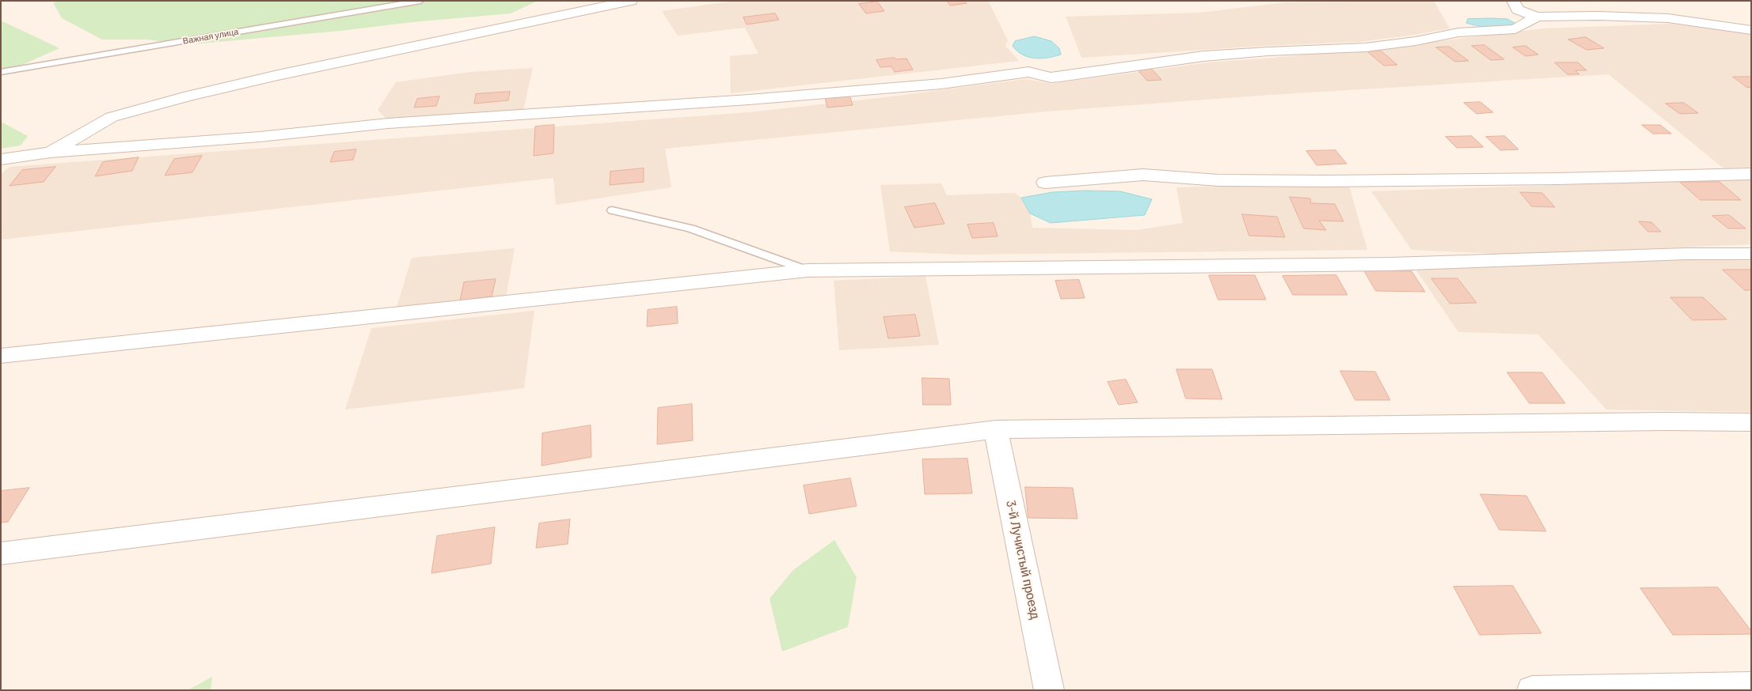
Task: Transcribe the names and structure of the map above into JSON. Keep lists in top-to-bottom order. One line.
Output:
{"streets":{"street":["3-й Лучистый проезд"],"lane":["Важная улица"]}}
